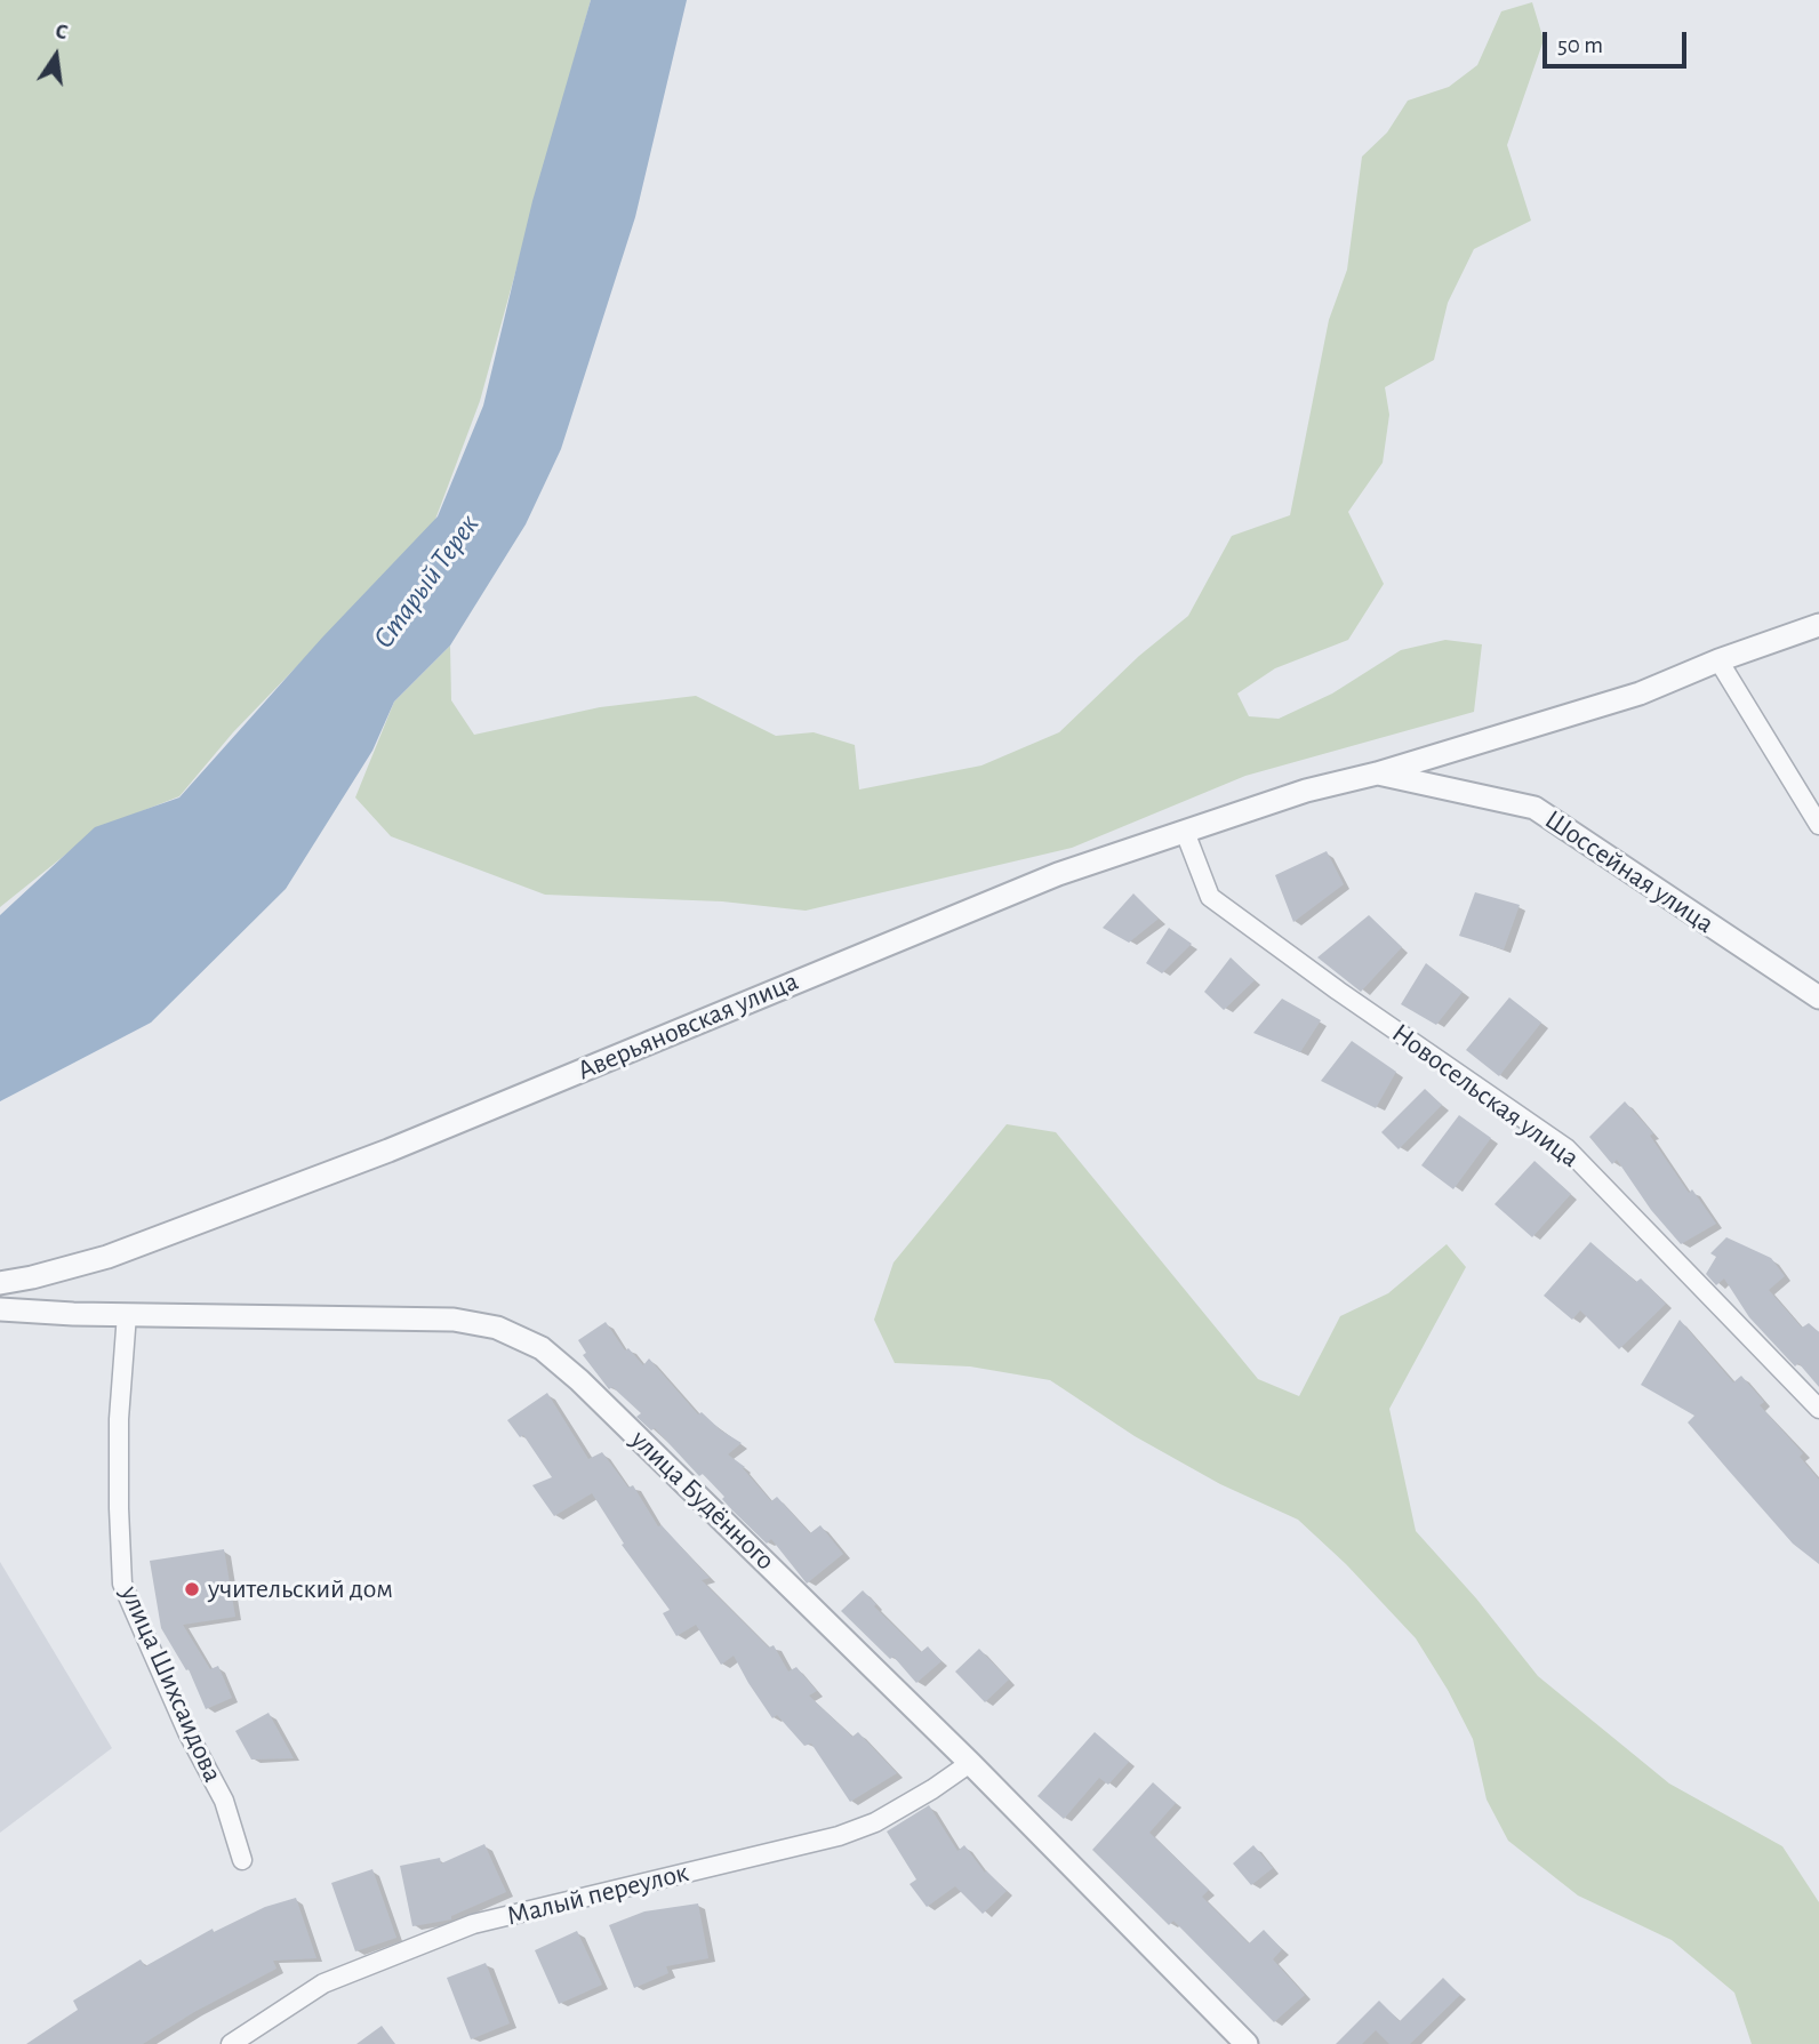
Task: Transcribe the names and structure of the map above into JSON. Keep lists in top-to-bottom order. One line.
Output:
{"streets":{"street":["Шоссейная улица","Аверьяновская улица","Новосельская улица","улица Будённого","улица Шихсаидова","Малый переулок"]},"crossings":[["Шоссейная улица","Аверьяновская улица"],["Аверьяновская улица","Новосельская улица"],["улица Будённого","улица Шихсаидова"],["улица Будённого","Малый переулок"]],"water":["Старый Терек"],"places":["учительский дом"],"scale_bar":"50 m","north":"top"}
